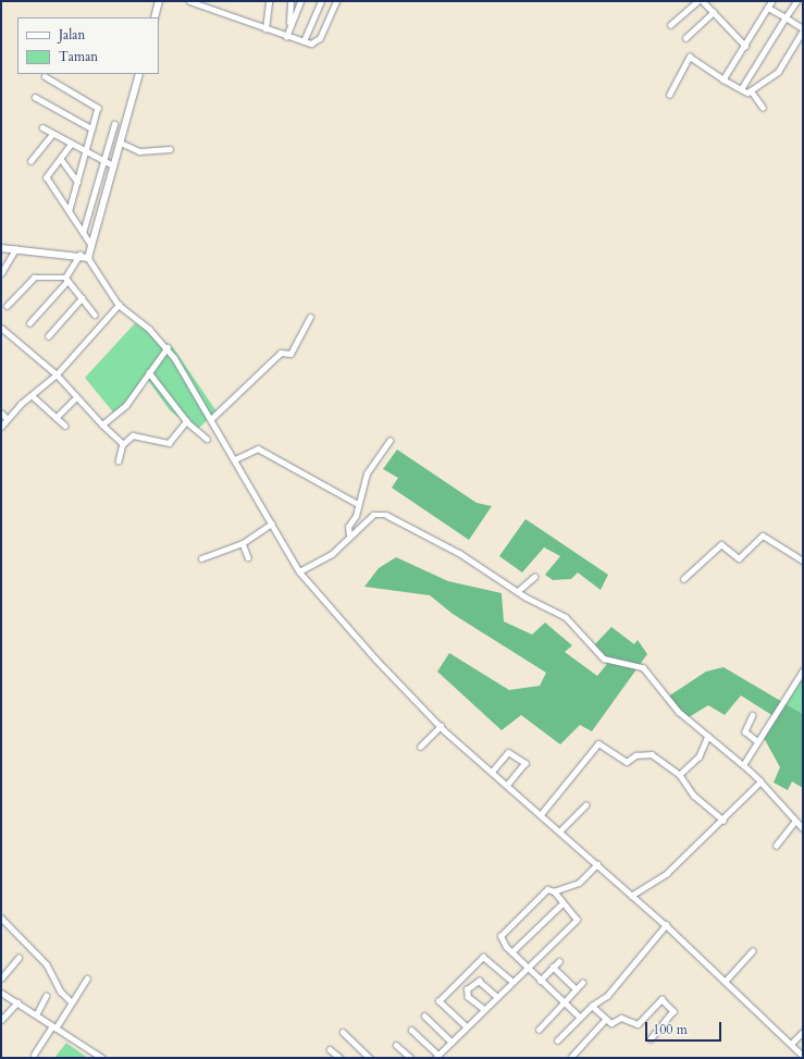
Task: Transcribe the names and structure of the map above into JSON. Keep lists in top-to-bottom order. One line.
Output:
{"legend":["Jalan","Taman"],"scale_bar":"100 m"}
